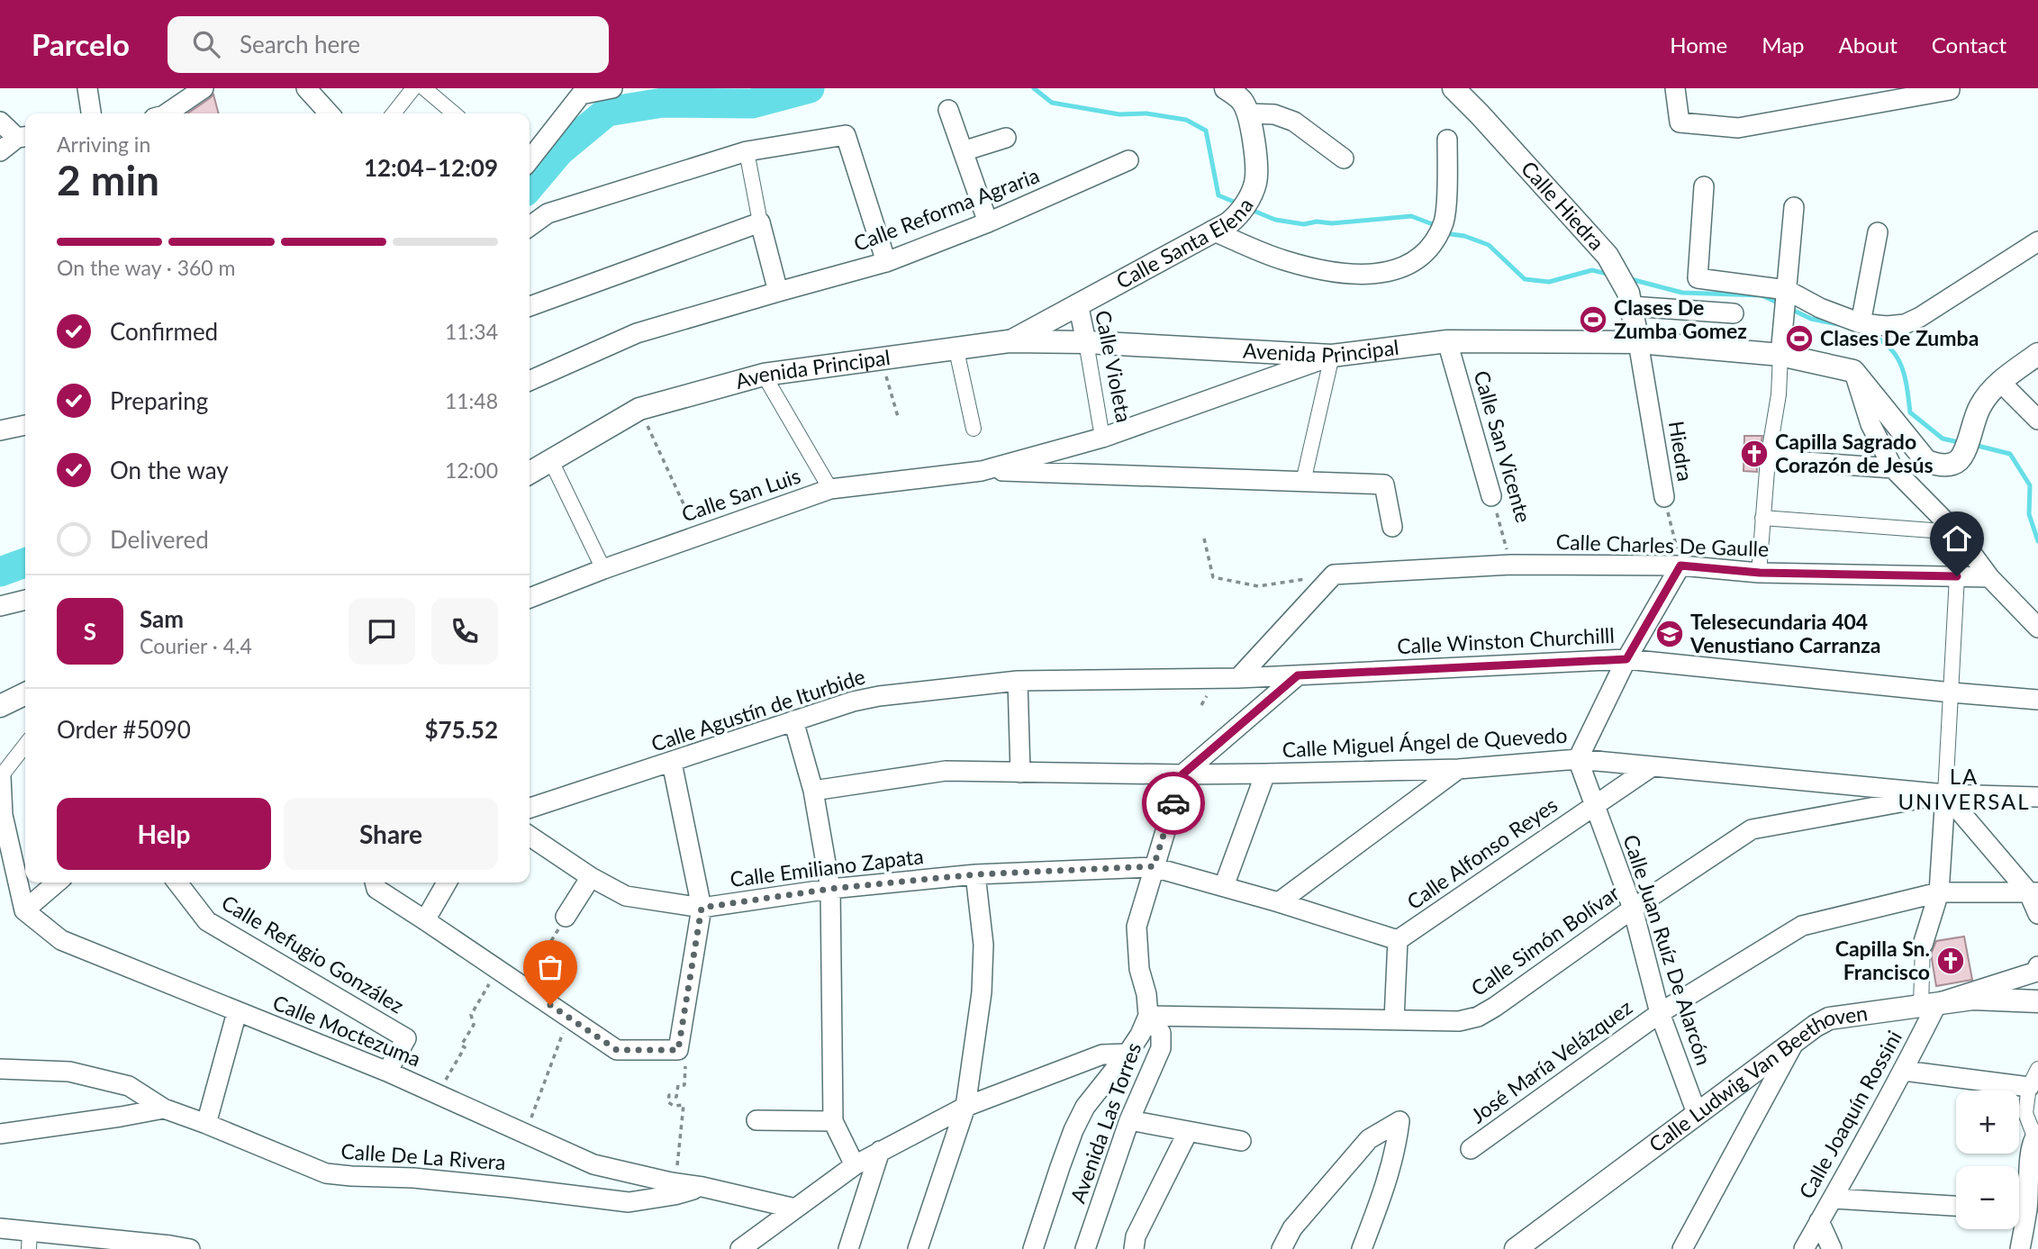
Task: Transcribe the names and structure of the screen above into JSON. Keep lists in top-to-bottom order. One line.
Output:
{"streets":{"street":["Calle Hiedra","Calle Reforma Agraria","Calle Santa Elena","Avenida Principal","Calle Violeta","Calle San Vicente","Hiedra","Calle San Luis","Calle Charles De Gaulle","Calle Winston Churchilll","Calle Agustín de Iturbide","Calle Miguel Ángel de Quevedo","Calle Alfonso Reyes","Calle Emiliano Zapata","Calle Simón Bolívar","Calle Juan Ruíz De Alarcón","Calle Refugio González","Calle Moctezuma","José María Velázquez","Calle Ludwig Van Beethoven","Calle Joaquín Rossini","Avenida Las Torres","Calle De La Rivera"]},"crossings":[["Calle Hiedra","Avenida Principal"],["Calle Hiedra","Hiedra"],["Calle Santa Elena","Avenida Principal"],["Calle Santa Elena","Calle Violeta"],["Avenida Principal","Calle Violeta"],["Avenida Principal","Calle San Vicente"],["Avenida Principal","Hiedra"],["Avenida Principal","Calle San Luis"],["Calle Violeta","Calle San Luis"],["Calle San Vicente","Calle Charles De Gaulle"],["Hiedra","Calle Charles De Gaulle"],["Calle Winston Churchilll","Calle Agustín de Iturbide"],["Calle Miguel Ángel de Quevedo","Calle Alfonso Reyes"],["Calle Miguel Ángel de Quevedo","Calle Simón Bolívar"],["Calle Miguel Ángel de Quevedo","Calle Juan Ruíz De Alarcón"],["Calle Miguel Ángel de Quevedo","Avenida Las Torres"],["Calle Alfonso Reyes","Calle Emiliano Zapata"],["Calle Alfonso Reyes","Calle Juan Ruíz De Alarcón"],["Calle Emiliano Zapata","Avenida Las Torres"],["Calle Simón Bolívar","Calle Juan Ruíz De Alarcón"],["Calle Simón Bolívar","Avenida Las Torres"],["Calle Juan Ruíz De Alarcón","José María Velázquez"],["Calle Juan Ruíz De Alarcón","Calle Ludwig Van Beethoven"],["Calle Refugio González","Calle Moctezuma"],["Calle Moctezuma","Calle De La Rivera"],["Calle Ludwig Van Beethoven","Calle Joaquín Rossini"]],"districts":["LA UNIVERSAL"],"places":{"sports":["Clases De Zumba Gomez","Clases De Zumba"],"church":["Capilla Sagrado Corazón de Jesús","Capilla Sn. Francisco"],"school or university":["Telesecundaria 404 Venustiano Carranza"]},"page":{"header":"Parcelo","search":"Search here","nav":["Home","Map","About","Contact"],"heading":["2 min","Arriving in","12:04–12:09"],"panel":["Sam","Courier · 4.4","Order #5090","$75.52"],"bar":"On the way · 360 m","list":[["Confirmed","11:34"],["Preparing","11:48"],["On the way","12:00"],"Delivered"],"round":"S","buttons":["Help","Share"],"map_buttons":["+","−"]}}
